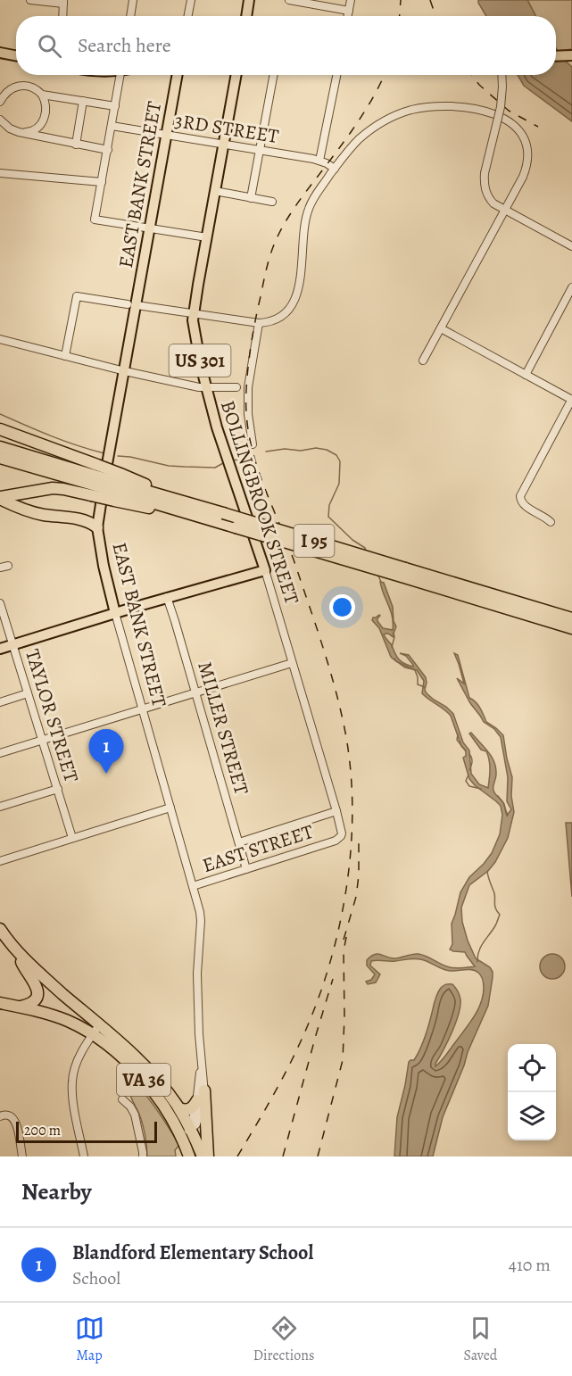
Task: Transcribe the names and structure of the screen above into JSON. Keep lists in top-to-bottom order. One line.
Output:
{"streets":{"highway":["I 95","VA 36"],"main road":["EAST BANK STREET","US 301","BOLLINGBROOK STREET"],"street":["3RD STREET","TAYLOR STREET","MILLER STREET","EAST STREET"]},"crossings":[["3RD STREET","EAST BANK STREET"],["3RD STREET","BOLLINGBROOK STREET"],["EAST BANK STREET","EAST STREET"],["EAST BANK STREET","VA 36"],["BOLLINGBROOK STREET","EAST STREET"],["MILLER STREET","EAST STREET"]],"scale_bar":"200 m","page":{"search":"Search here","pins":"1","scale":"200 m","heading":"Nearby","list":[{"mark":"1","name":"Blandford Elementary School","note":"School","value":"410 m"}],"nav":["Map","Directions","Saved"]}}
